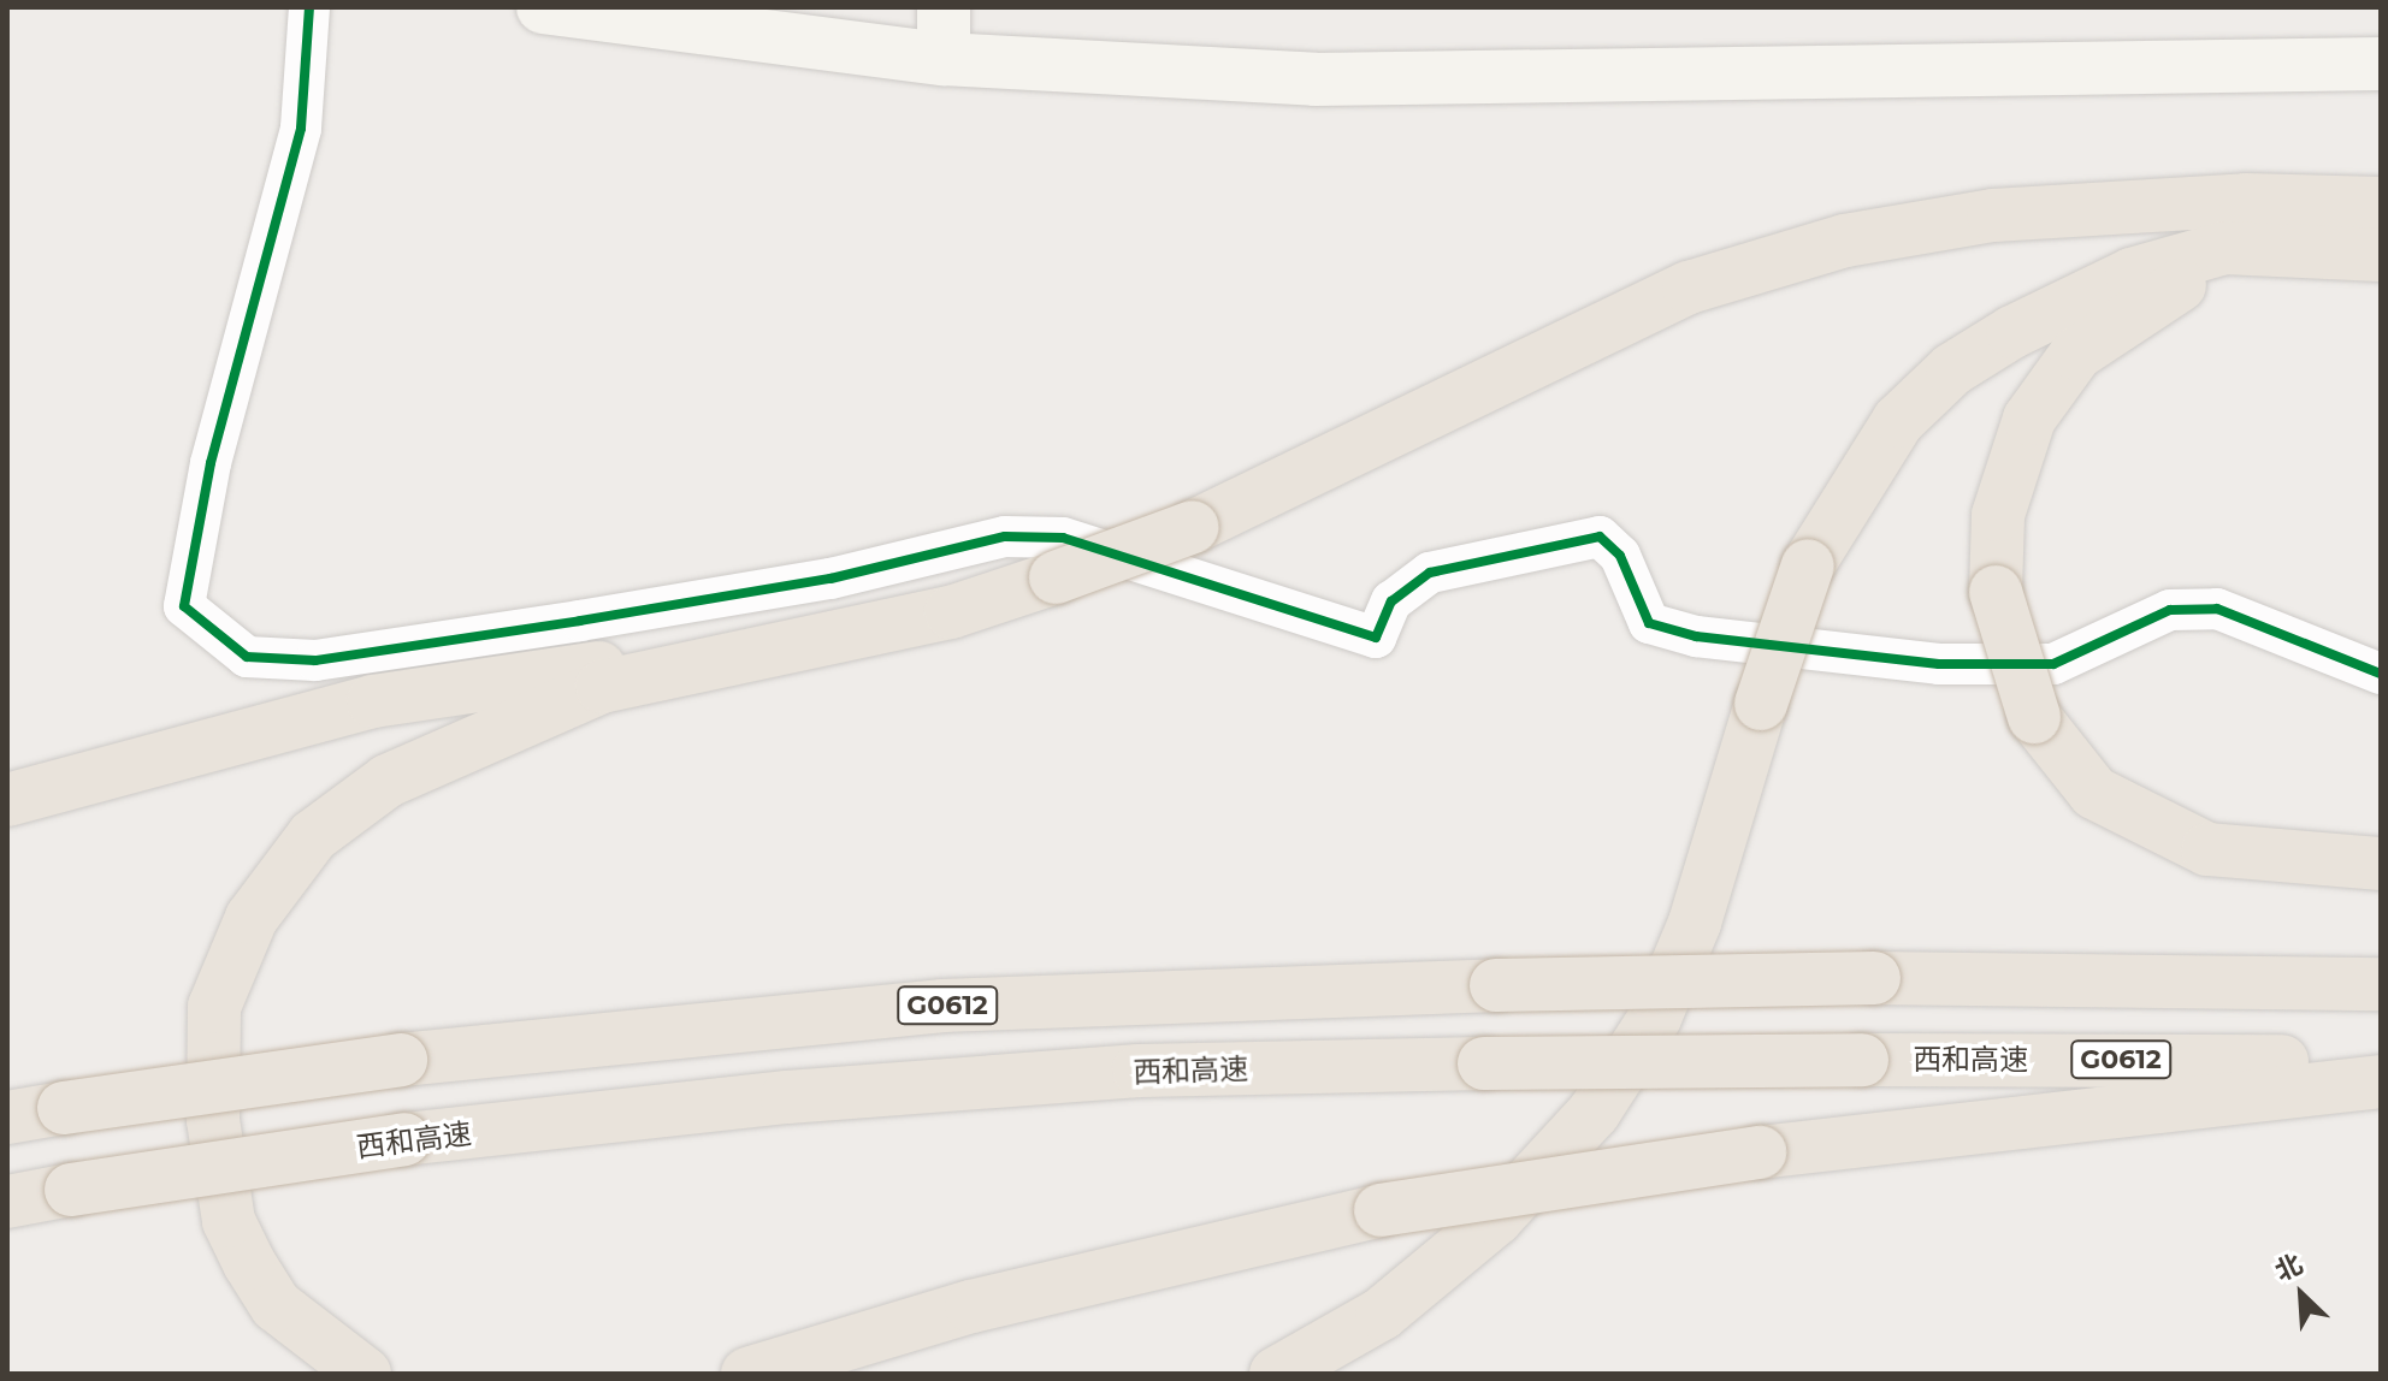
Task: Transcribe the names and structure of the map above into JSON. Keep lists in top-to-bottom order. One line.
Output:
{"streets":{"highway":["G0612","西和高速"]},"north":"top left"}
